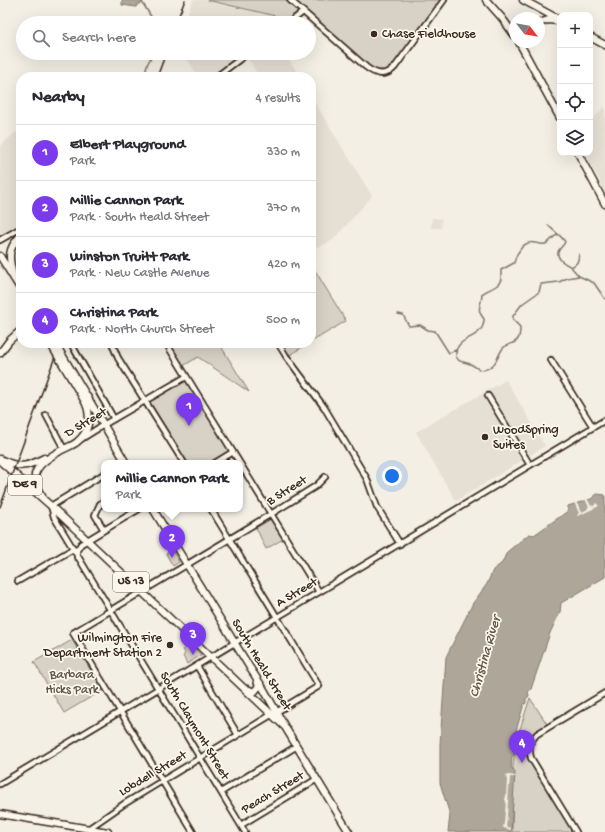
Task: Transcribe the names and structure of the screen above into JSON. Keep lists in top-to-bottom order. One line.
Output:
{"streets":{"main road":["D Street","DE 9","US 13","South Heald Street"],"street":["B Street","A Street","South Claymont Street","Lobdell Street","Peach Street"]},"crossings":[["D Street","DE 9"],["D Street","US 13"],["D Street","South Claymont Street"],["DE 9","US 13"],["DE 9","South Claymont Street"],["B Street","US 13"],["B Street","A Street"],["B Street","South Heald Street"],["B Street","South Claymont Street"],["US 13","A Street"],["US 13","South Heald Street"],["US 13","South Claymont Street"],["US 13","Lobdell Street"],["A Street","South Heald Street"],["A Street","South Claymont Street"],["South Heald Street","Peach Street"],["South Claymont Street","Lobdell Street"],["South Claymont Street","Peach Street"]],"water":["Christina River"],"parks":["Barbara Hicks Park"],"places":["Chase Fieldhouse","WoodSpring Suites","Wilmington Fire Department Station 2"],"north":"bottom right","page":{"map_buttons":["+","−"],"search":"Search here","heading":["Nearby","4 results"],"list":[{"mark":"1","name":"Elbert Playground","note":"Park","value":"330 m"},{"mark":"2","name":"Millie Cannon Park","note":"Park · South Heald Street","value":"370 m"},{"mark":"3","name":"Winston Truitt Park","note":"Park · New Castle Avenue","value":"420 m"},{"mark":"4","name":"Christina Park","note":"Park · North Church Street","value":"500 m"}],"pins":["1","2","3","4"],"popup":["Millie Cannon Park","Park"]}}
